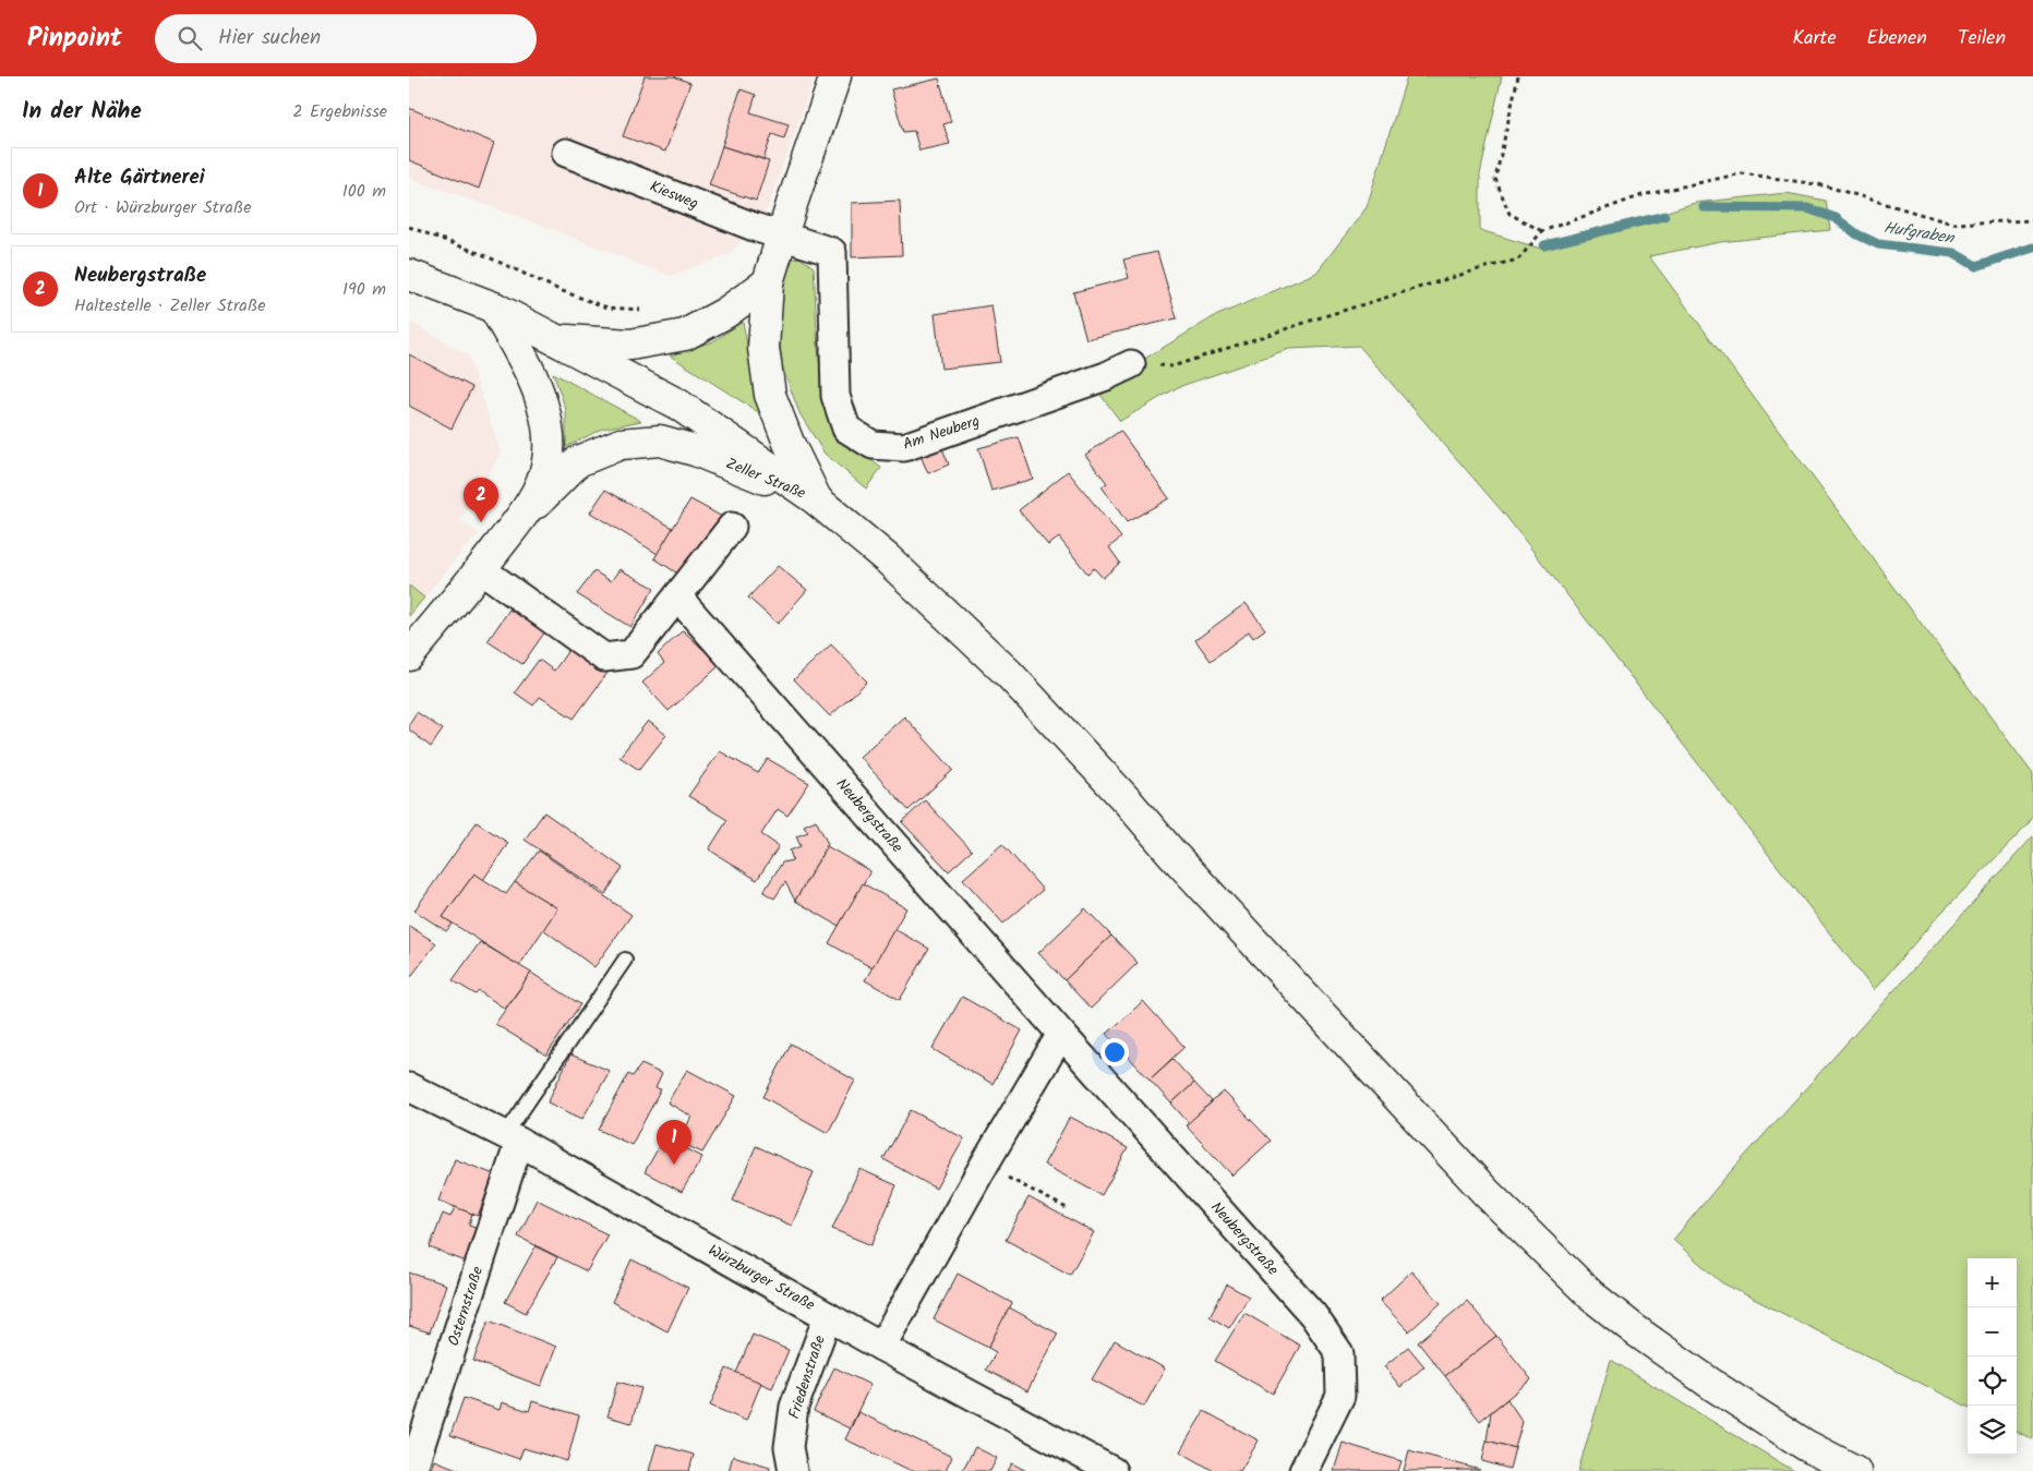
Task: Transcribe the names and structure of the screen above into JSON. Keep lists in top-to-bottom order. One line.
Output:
{"streets":{"main road":["Zeller Straße"],"street":["Kiesweg","Am Neuberg","Neubergstraße","Würzburger Straße","Osternstraße","Friedenstraße"]},"crossings":[["Kiesweg","Am Neuberg"],["Kiesweg","Zeller Straße"],["Am Neuberg","Zeller Straße"],["Würzburger Straße","Osternstraße"],["Würzburger Straße","Friedenstraße"]],"water":["Hufgraben"],"page":{"header":"Pinpoint","search":"Hier suchen","nav":["Karte","Ebenen","Teilen"],"heading":["In der Nähe","2 Ergebnisse"],"list":[{"mark":"1","name":"Alte Gärtnerei","note":"Ort · Würzburger Straße","value":"100 m"},{"mark":"2","name":"Neubergstraße","note":"Haltestelle · Zeller Straße","value":"190 m"}],"pins":["2","1"],"map_buttons":["+","−"]}}
